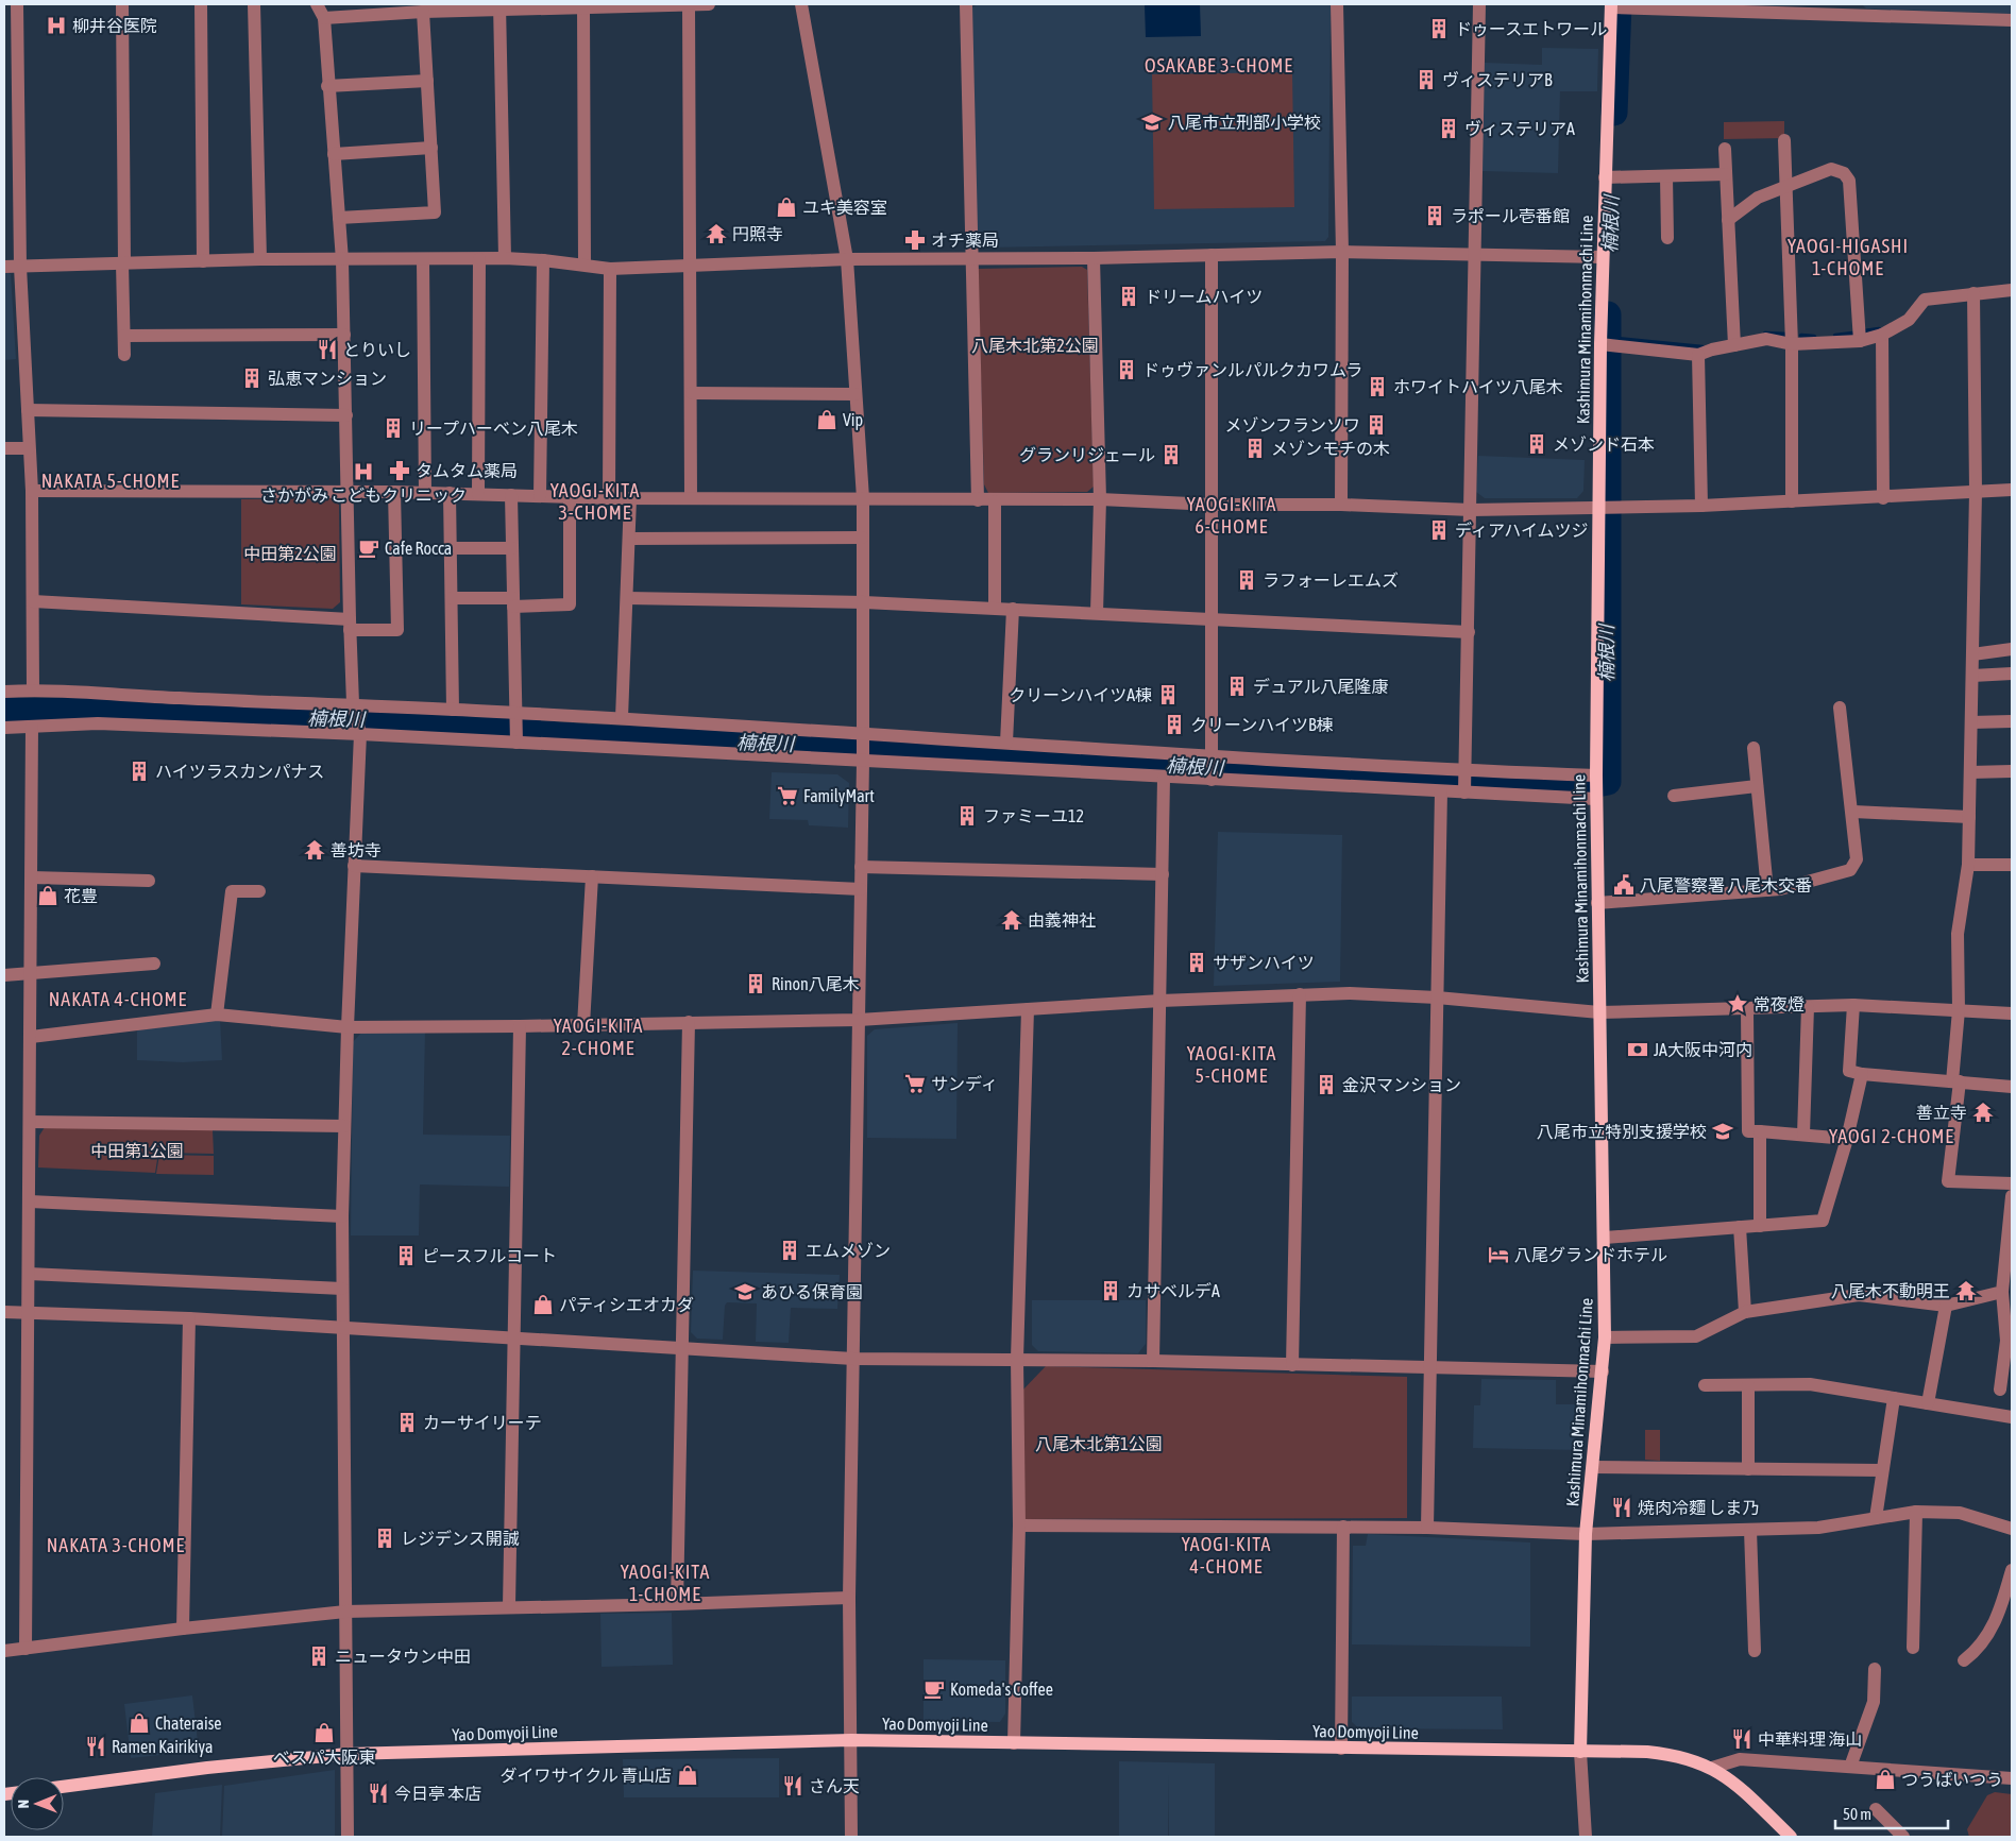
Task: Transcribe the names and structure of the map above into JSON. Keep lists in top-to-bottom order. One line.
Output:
{"streets":{"main road":["Kashimura Minamihonmachi Line","Yao Domyoji Line"]},"crossings":[["Kashimura Minamihonmachi Line","Yao Domyoji Line"]],"districts":["OSAKABE 3-CHOME","YAOGI-HIGASHI 1-CHOME","NAKATA 5-CHOME","YAOGI-KITA 3-CHOME","YAOGI-KITA 6-CHOME","NAKATA 4-CHOME","YAOGI-KITA 2-CHOME","YAOGI-KITA 5-CHOME","YAOGI 2-CHOME","YAOGI-KITA 4-CHOME","NAKATA 3-CHOME","YAOGI-KITA 1-CHOME"],"water":["楠根川"],"parks":["八尾木北第2公園","中田第2公園","中田第1公園","八尾木北第1公園"],"places":{"hospital":["柳井谷医院","さかがみ こどもクリニック"],"building":["ドゥースエトワール","ヴィステリアB","ヴィステリアA","ラポール壱番館","ドリームハイツ","ドゥヴァンルパルクカワムラ","弘恵マンション","ホワイトハイツ八尾木","メゾンフランソワ","リープハーベン八尾木","メゾンド石本","メゾンモチの木","グランリジェール","ディアハイムツジ","ラフォーレエムズ","デュアル八尾隆康","クリーンハイツA棟","クリーンハイツB棟","ハイツラスカンパナス","ファミーユ12","サザンハイツ","Rinon八尾木","金沢マンション","エムメゾン","ピースフルコート","カサベルデA","カーサイリーテ","レジデンス開誠","ニュータウン中田"],"school or university":["八尾市立刑部小学校","八尾市立特別支援学校","あひる保育園"],"shop":["ユキ美容室","Vip","花豊","パティシエオカダ","Chateraise","ベスパ大阪東","ダイワサイクル 青山店","つうばいつう"],"temple":["円照寺","善坊寺","由義神社","善立寺","八尾木不動明王"],"pharmacy":["オチ薬局","タムタム薬局"],"restaurant":["とりいし","焼肉冷麵 しま乃","中華料理 海山","Ramen Kairikiya","さん天","今日亭 本店"],"cafe":["Cafe Rocca","Komeda's Coffee"],"supermarket":["FamilyMart","サンディ"],"public building":["八尾警察署 八尾木交番"],"place":["常夜燈"],"bank":["JA大阪中河内"],"hotel":["八尾グランドホテル"]},"scale_bar":"50 m","north":"left"}
